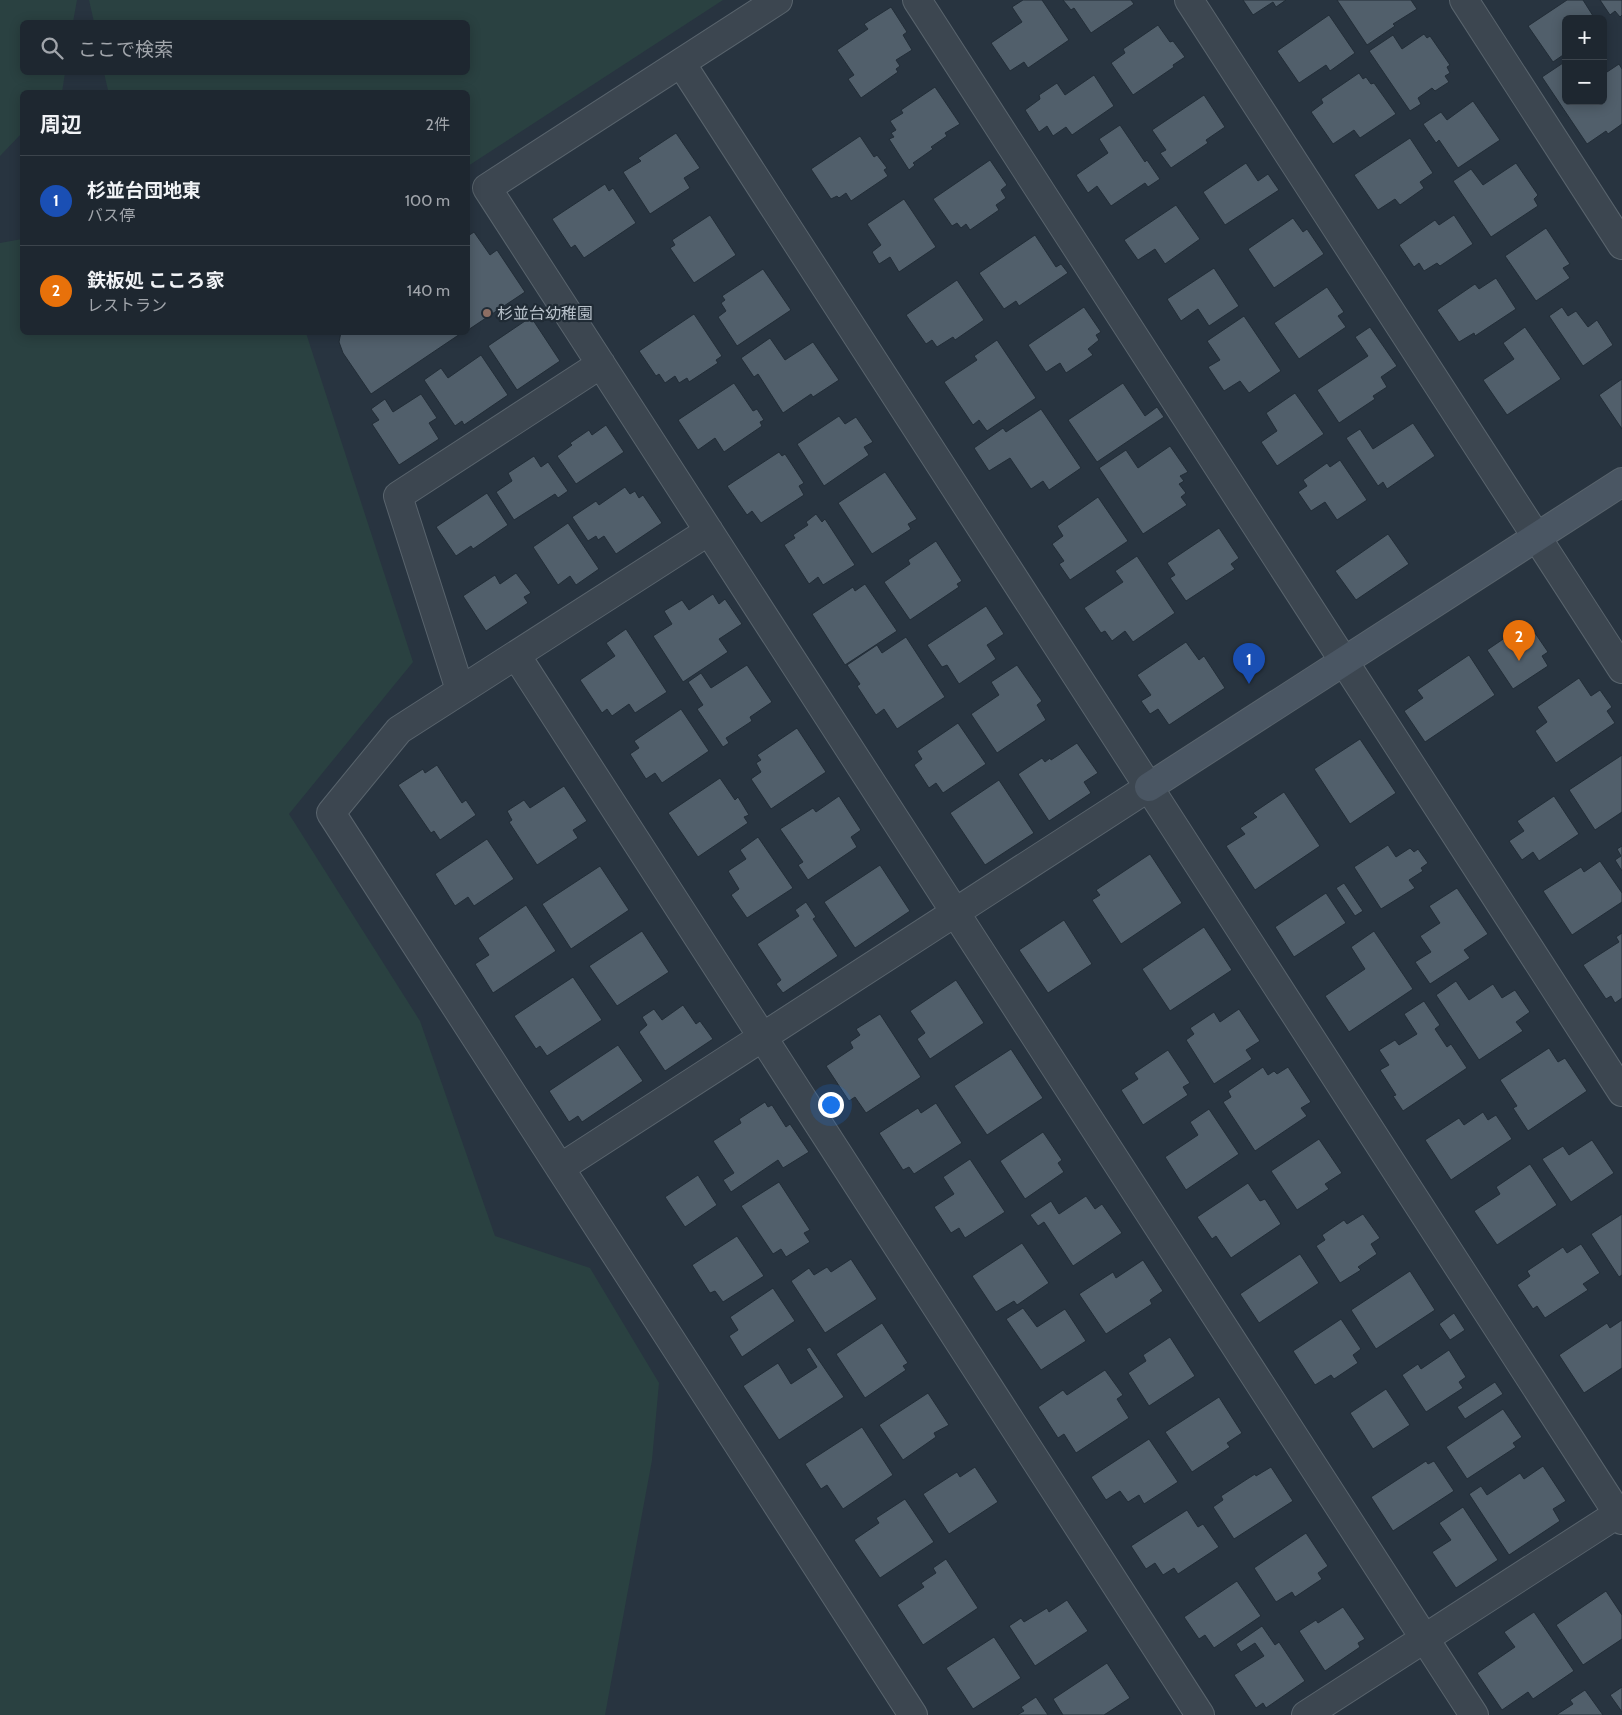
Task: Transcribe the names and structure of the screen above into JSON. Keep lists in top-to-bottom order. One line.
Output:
{"places":["杉並台幼稚園"],"page":{"map_buttons":["+","−"],"search":"ここで検索","heading":["周辺","2件"],"list":[{"mark":"1","name":"杉並台団地東","note":"バス停","value":"100 m"},{"mark":"2","name":"鉄板処 こころ家","note":"レストラン","value":"140 m"}],"pins":["2","1"]}}
